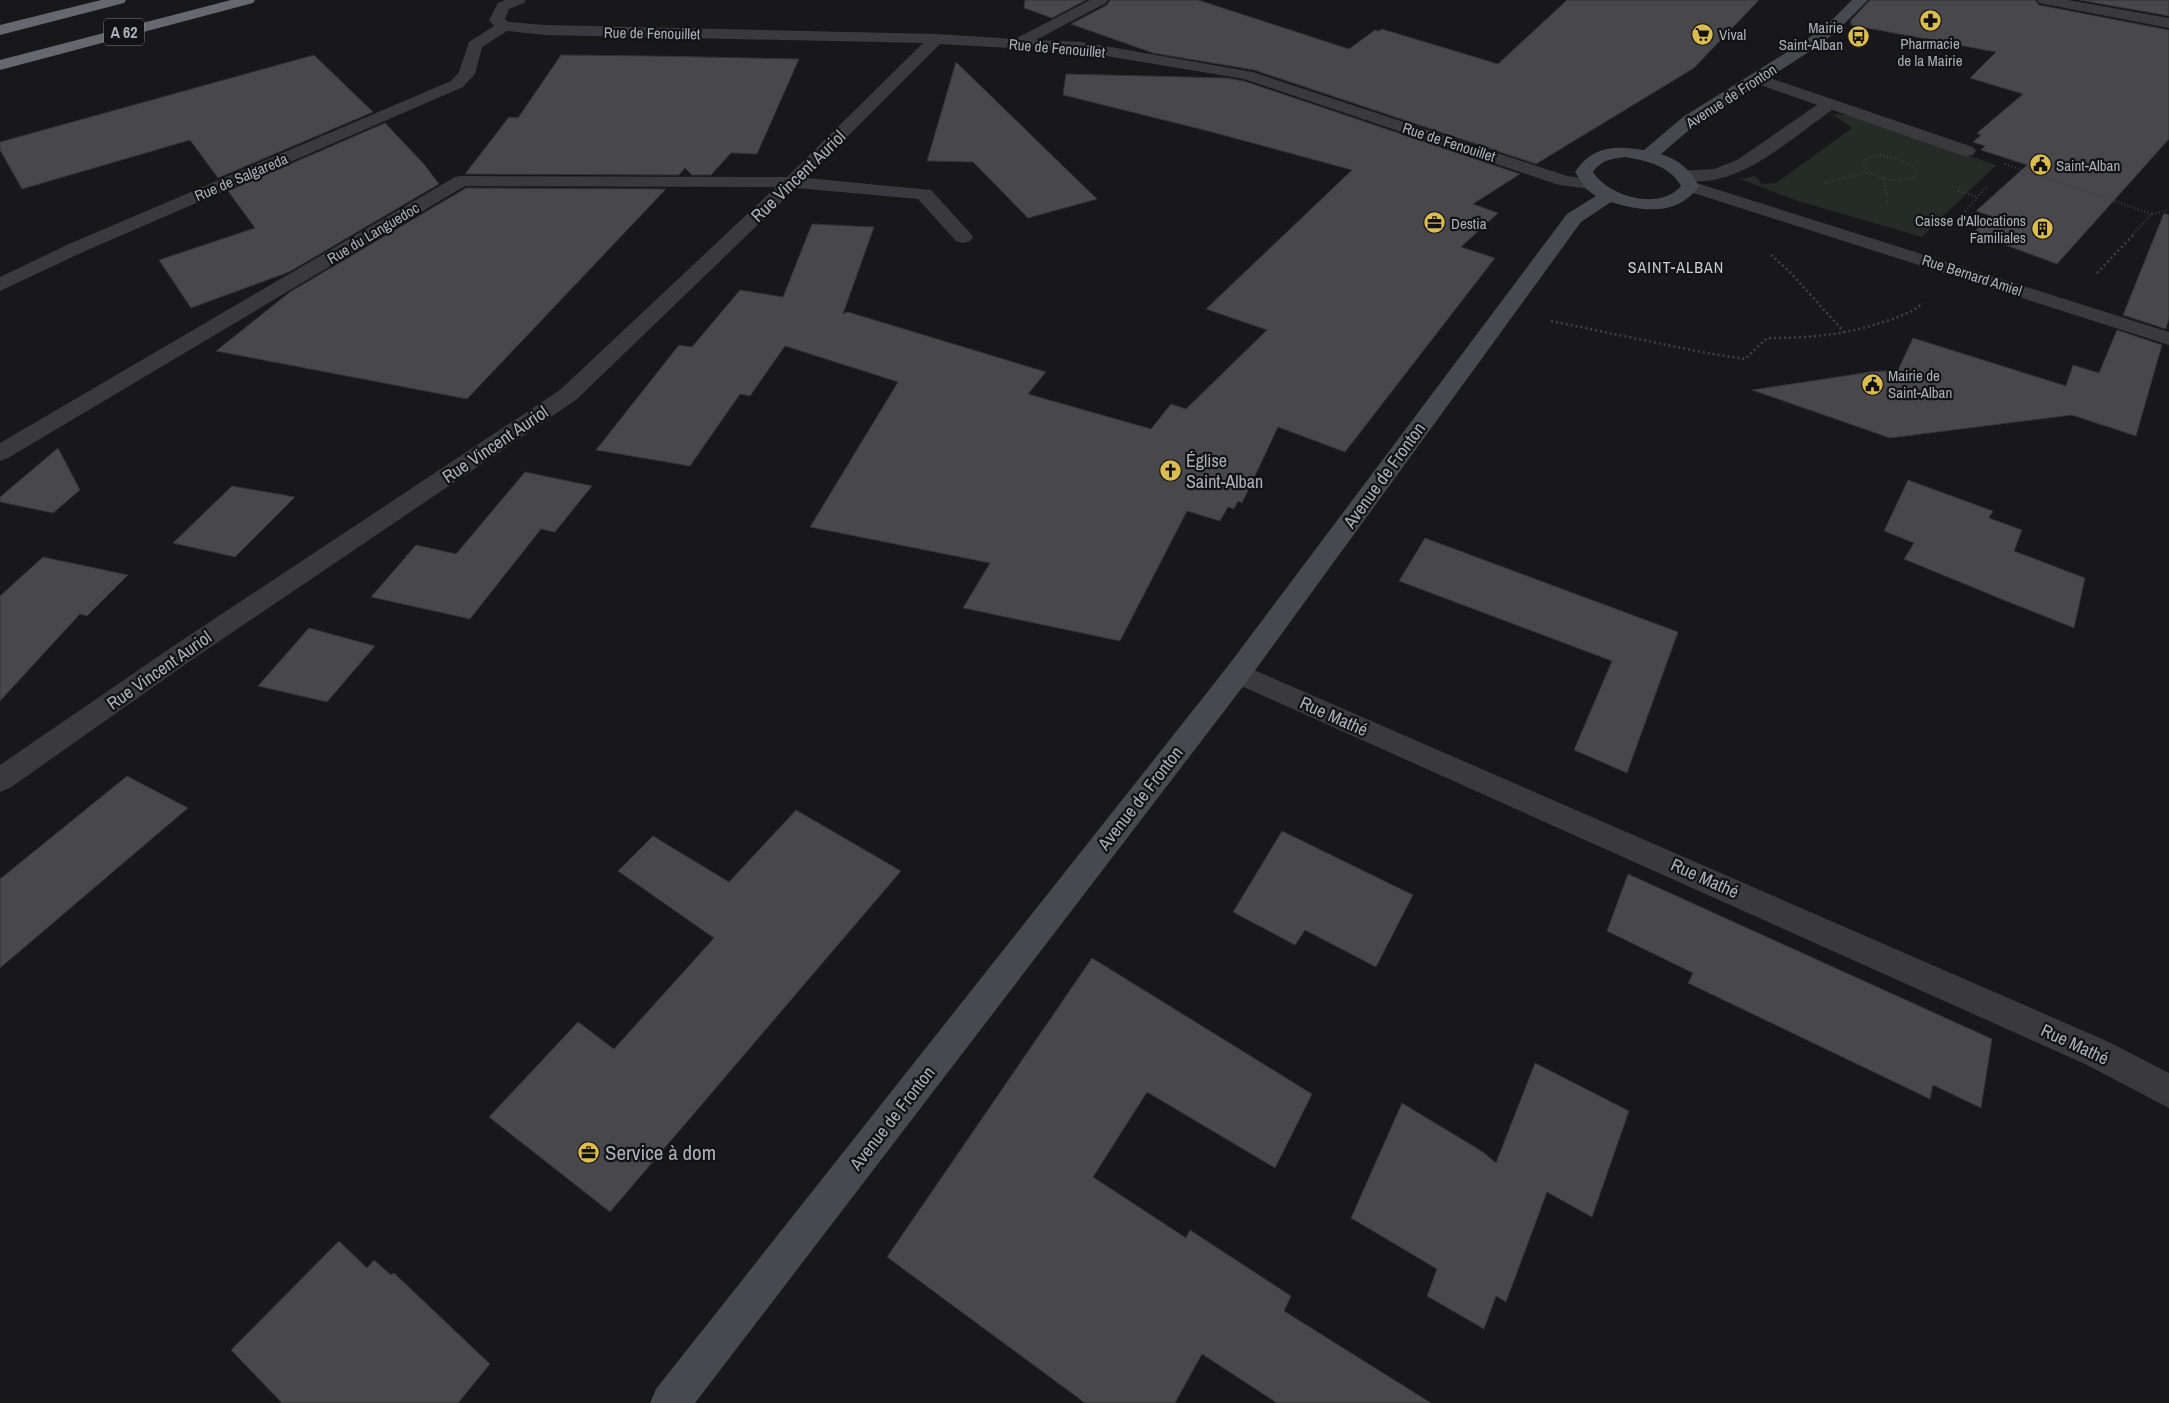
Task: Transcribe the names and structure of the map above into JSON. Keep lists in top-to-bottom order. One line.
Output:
{"streets":{"highway":["A 62"],"main road":["Avenue de Fronton"],"street":["Rue de Fenouillet","Rue Vincent Auriol","Rue de Salgareda","Rue du Languedoc","Rue Bernard Amiel","Rue Mathé"]},"crossings":[["Rue de Fenouillet","Avenue de Fronton"],["Rue de Fenouillet","Rue Vincent Auriol"],["Rue de Fenouillet","Rue de Salgareda"],["Avenue de Fronton","Rue Mathé"],["Rue Vincent Auriol","Rue du Languedoc"]],"districts":["SAINT-ALBAN"],"places":{"pharmacy":["Pharmacie de la Mairie"],"supermarket":["Vival"],"bus stop":["Mairie Saint-Alban"],"public building":["Saint-Alban","Mairie de Saint-Alban"],"office":["Destia","Service à dom"],"building":["Caisse d'Allocations Familiales"],"church":["Église Saint-Alban"]}}
